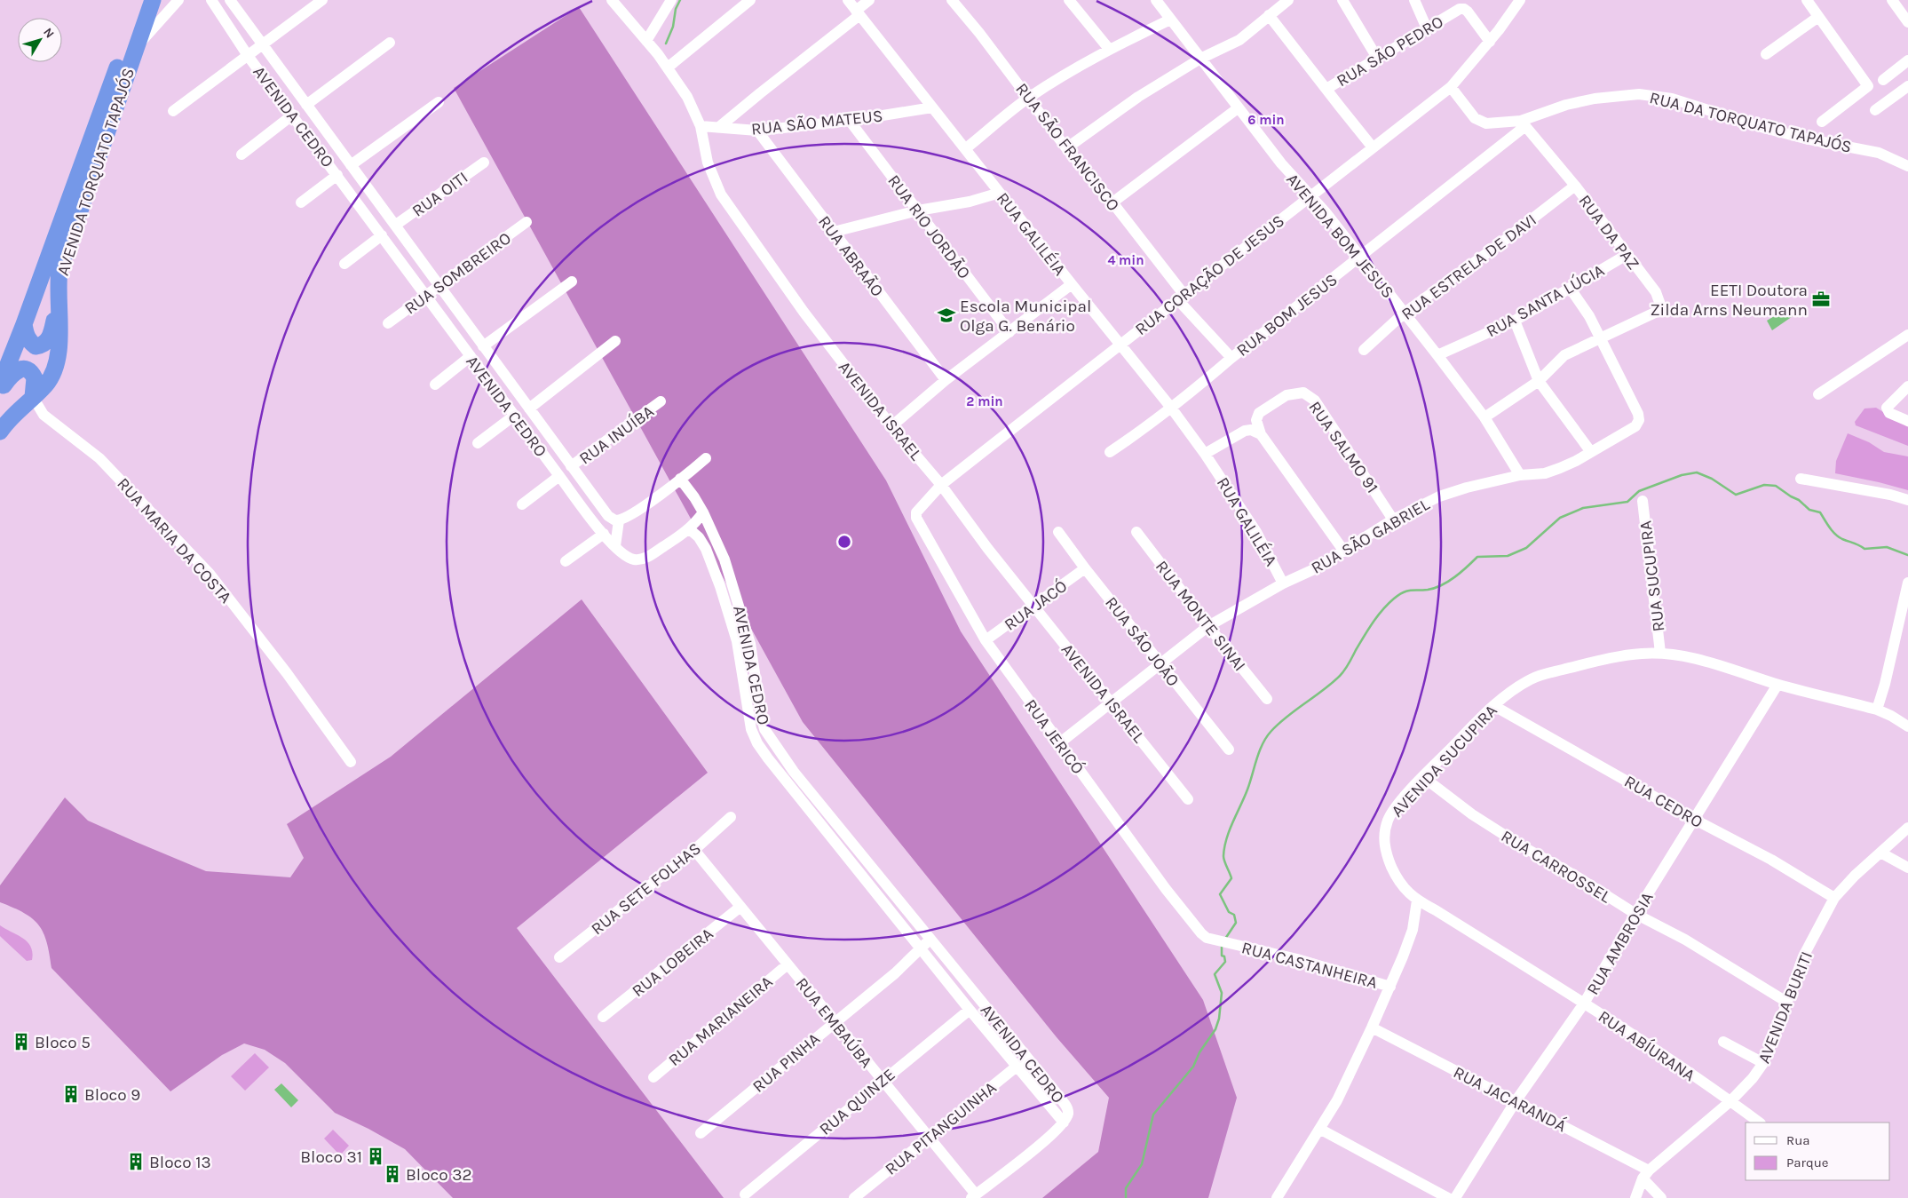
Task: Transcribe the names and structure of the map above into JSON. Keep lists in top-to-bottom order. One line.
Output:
{"streets":{"highway":["AVENIDA TORQUATO TAPAJÓS"],"street":["RUA SÃO PEDRO","AVENIDA CEDRO","RUA SÃO MATEUS","RUA DA TORQUATO TAPAJÓS","RUA SÃO FRANCISCO","RUA OITI","RUA RIO JORDÃO","RUA DA PAZ","RUA GALILÉIA","AVENIDA BOM JESUS","RUA ABRAÃO","RUA ESTRELA DE DAVI","RUA SOMBREIRO","RUA CORAÇÃO DE JESUS","RUA SANTA LÚCIA","RUA BOM JESUS","AVENIDA ISRAEL","RUA INUÍBA","RUA SALMO 91","RUA SÃO GABRIEL","RUA MARIA DA COSTA","RUA SUCUPIRA","RUA JACÓ","RUA MONTE SINAI","RUA SÃO JOÃO","RUA JERICÓ","AVENIDA SUCUPIRA","RUA CEDRO","RUA CARROSSEL","RUA SETE FOLHAS","RUA AMBROSIA","RUA LOBEIRA","RUA CASTANHEIRA","AVENIDA BURITI","RUA MARIANEIRA","RUA EMBAÚBA","RUA ABÍURANA","RUA PINHA","RUA JACARANDÁ","RUA QUINZE","RUA PITANGUINHA"]},"crossings":[["RUA SÃO PEDRO","RUA CORAÇÃO DE JESUS"],["AVENIDA CEDRO","RUA OITI"],["AVENIDA CEDRO","RUA SOMBREIRO"],["AVENIDA CEDRO","RUA INUÍBA"],["AVENIDA CEDRO","RUA PINHA"],["AVENIDA CEDRO","RUA QUINZE"],["AVENIDA CEDRO","RUA PITANGUINHA"],["RUA SÃO MATEUS","RUA RIO JORDÃO"],["RUA SÃO MATEUS","RUA GALILÉIA"],["RUA SÃO MATEUS","RUA ABRAÃO"],["RUA SÃO MATEUS","AVENIDA ISRAEL"],["RUA DA TORQUATO TAPAJÓS","RUA DA PAZ"],["RUA DA TORQUATO TAPAJÓS","RUA CORAÇÃO DE JESUS"],["RUA DA TORQUATO TAPAJÓS","RUA BOM JESUS"],["RUA SÃO FRANCISCO","RUA CORAÇÃO DE JESUS"],["RUA SÃO FRANCISCO","RUA BOM JESUS"],["AVENIDA TORQUATO TAPAJÓS","RUA MARIA DA COSTA"],["RUA DA PAZ","AVENIDA BOM JESUS"],["RUA DA PAZ","RUA ESTRELA DE DAVI"],["RUA DA PAZ","RUA SANTA LÚCIA"],["RUA DA PAZ","RUA BOM JESUS"],["RUA DA PAZ","RUA SÃO GABRIEL"],["RUA GALILÉIA","RUA CORAÇÃO DE JESUS"],["RUA GALILÉIA","RUA BOM JESUS"],["RUA GALILÉIA","RUA SÃO GABRIEL"],["AVENIDA BOM JESUS","RUA ESTRELA DE DAVI"],["AVENIDA BOM JESUS","RUA CORAÇÃO DE JESUS"],["AVENIDA BOM JESUS","RUA SANTA LÚCIA"],["AVENIDA BOM JESUS","RUA BOM JESUS"],["AVENIDA BOM JESUS","RUA SÃO GABRIEL"],["RUA CORAÇÃO DE JESUS","AVENIDA ISRAEL"],["RUA CORAÇÃO DE JESUS","RUA JERICÓ"],["AVENIDA ISRAEL","RUA SÃO GABRIEL"],["AVENIDA ISRAEL","RUA JACÓ"],["RUA SALMO 91","RUA SÃO GABRIEL"],["RUA SÃO GABRIEL","RUA MONTE SINAI"],["RUA SÃO GABRIEL","RUA SÃO JOÃO"],["RUA SÃO GABRIEL","RUA JERICÓ"],["RUA SUCUPIRA","AVENIDA SUCUPIRA"],["RUA JACÓ","RUA SÃO JOÃO"],["RUA JACÓ","RUA JERICÓ"],["RUA JERICÓ","RUA CASTANHEIRA"],["AVENIDA SUCUPIRA","RUA CEDRO"],["AVENIDA SUCUPIRA","RUA CARROSSEL"],["AVENIDA SUCUPIRA","RUA AMBROSIA"],["AVENIDA SUCUPIRA","RUA ABÍURANA"],["RUA CEDRO","RUA AMBROSIA"],["RUA CEDRO","AVENIDA BURITI"],["RUA CARROSSEL","RUA AMBROSIA"],["RUA CARROSSEL","AVENIDA BURITI"],["RUA SETE FOLHAS","RUA EMBAÚBA"],["RUA AMBROSIA","RUA ABÍURANA"],["RUA AMBROSIA","RUA JACARANDÁ"],["RUA LOBEIRA","RUA EMBAÚBA"],["AVENIDA BURITI","RUA ABÍURANA"],["AVENIDA BURITI","RUA JACARANDÁ"],["RUA MARIANEIRA","RUA EMBAÚBA"],["RUA EMBAÚBA","RUA PINHA"],["RUA EMBAÚBA","RUA QUINZE"],["RUA EMBAÚBA","RUA PITANGUINHA"]],"places":{"office":["EETI Doutora Zilda Arns Neumann"],"school or university":["Escola Municipal Olga G. Benário"],"building":["Bloco 5","Bloco 9","Bloco 31","Bloco 13","Bloco 32"]},"legend":["Rua","Parque"],"north":"top right","rings":["6 min","4 min","2 min"]}
